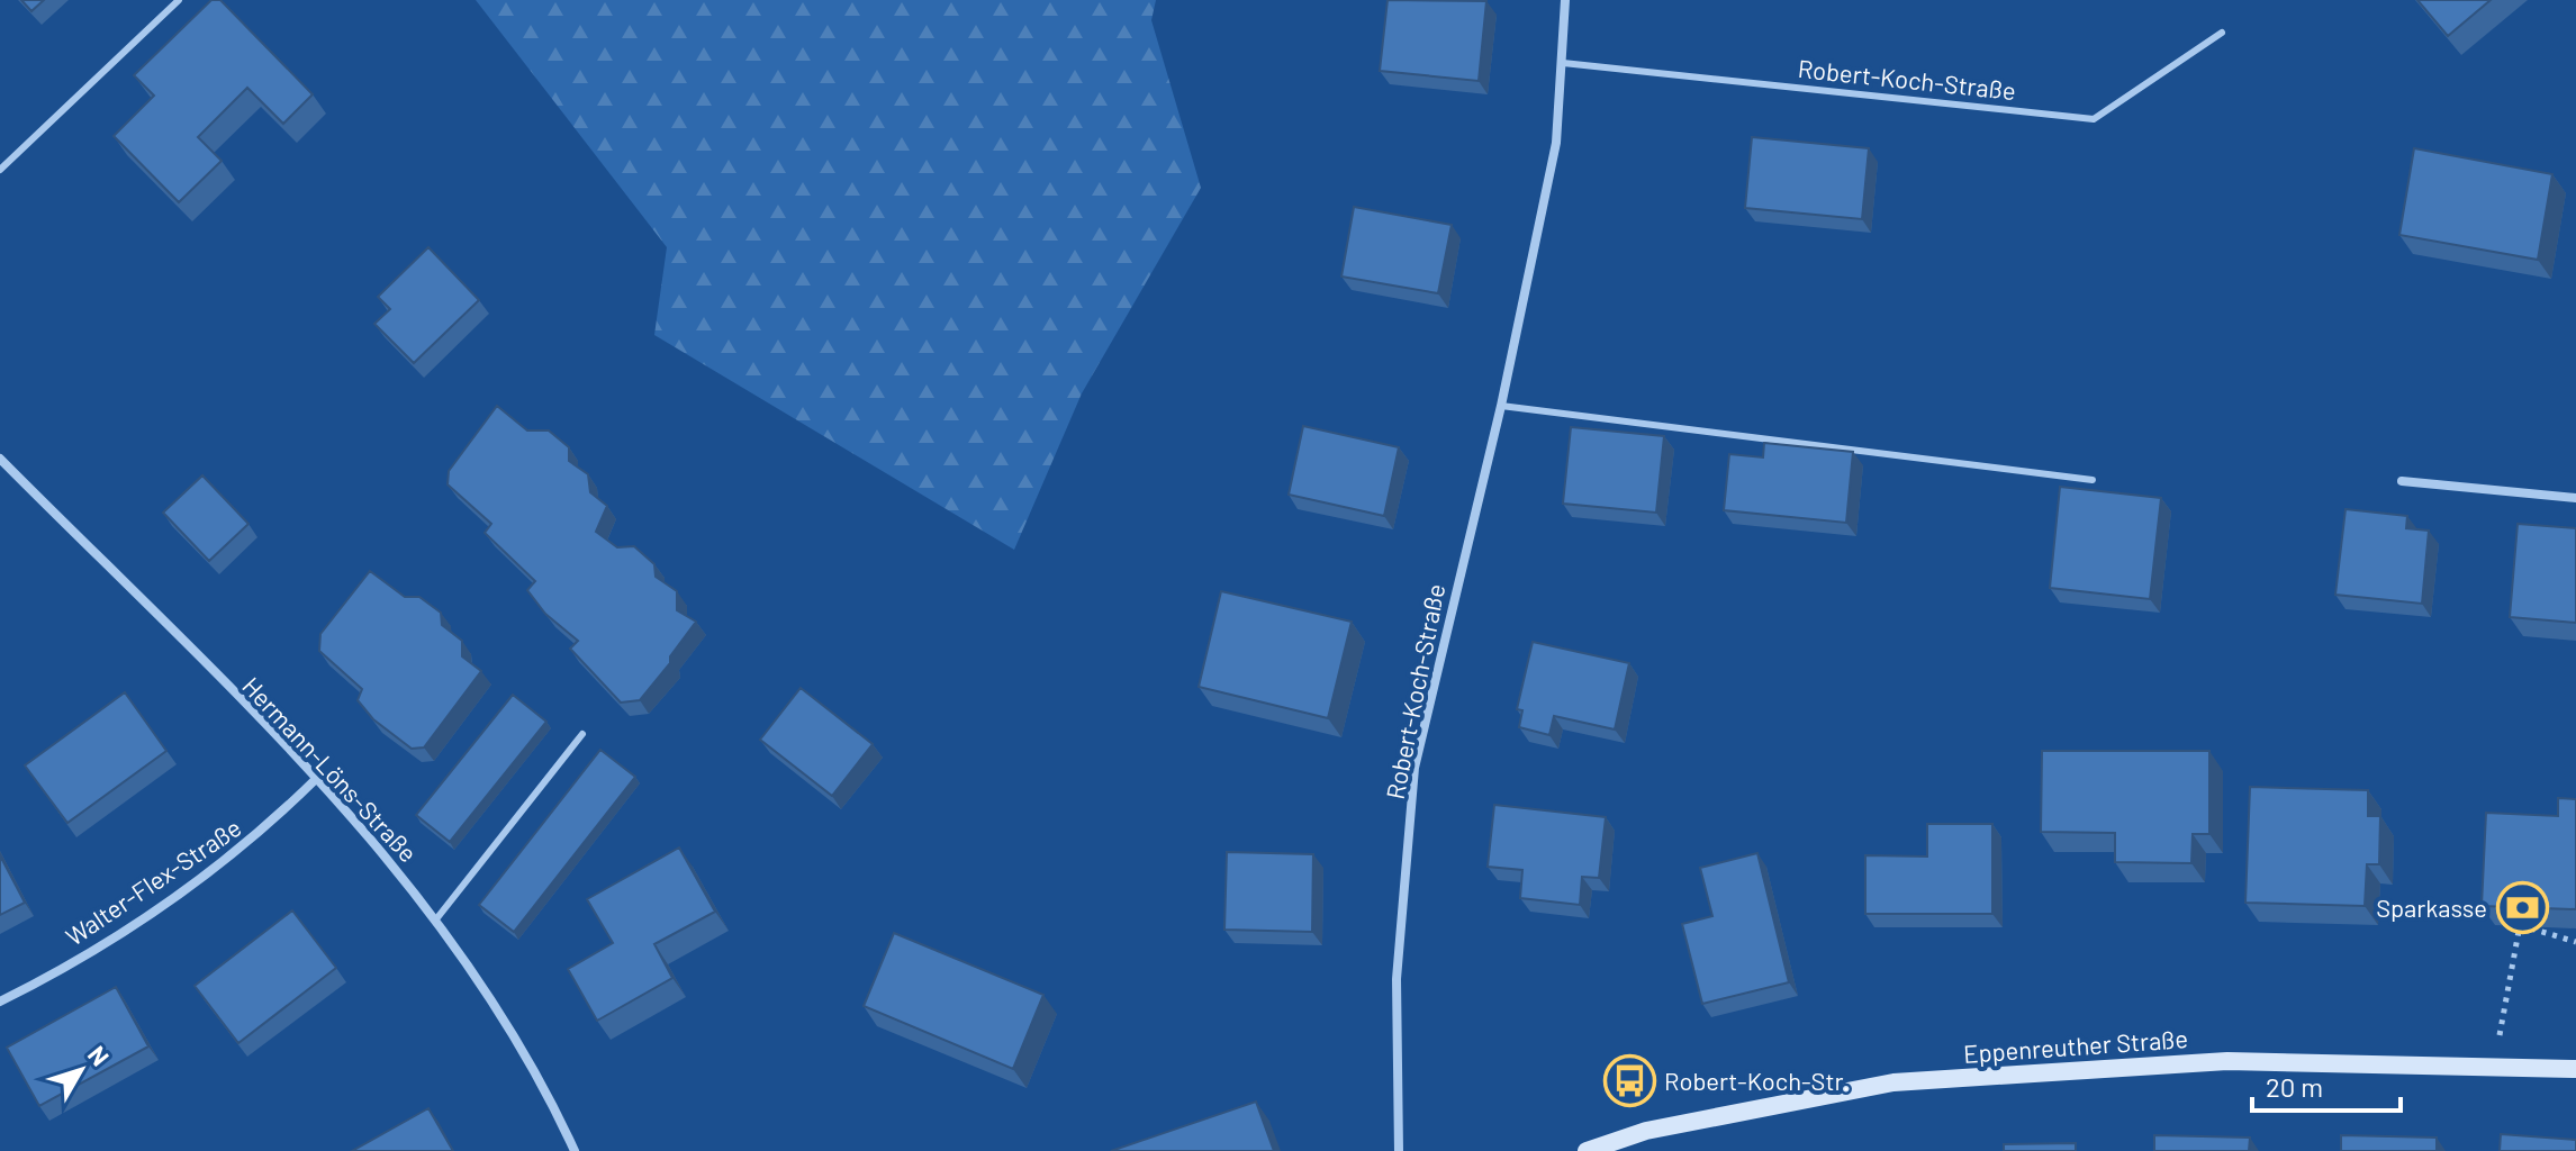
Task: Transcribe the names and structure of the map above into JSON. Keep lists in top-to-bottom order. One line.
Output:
{"streets":{"main road":["Eppenreuther Straße"],"street":["Robert-Koch-Straße","Hermann-Löns-Straße","Walter-Flex-Straße"]},"crossings":[["Hermann-Löns-Straße","Walter-Flex-Straße"]],"places":{"bank":["Sparkasse"],"bus stop":["Robert-Koch-Str."]},"scale_bar":"20 m","north":"top right"}
